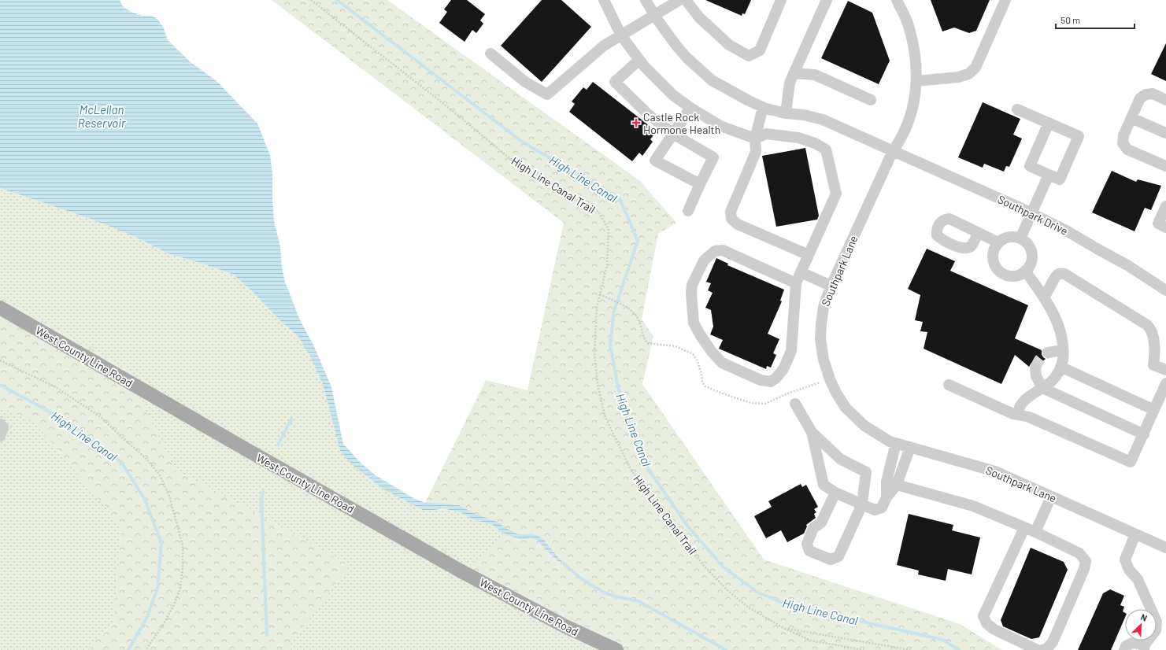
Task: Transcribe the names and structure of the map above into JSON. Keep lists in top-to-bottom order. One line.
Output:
{"streets":{"main road":["West County Line Road"],"street":["Southpark Drive","Southpark Lane"],"path":["High Line Canal Trail"]},"crossings":[["Southpark Drive","Southpark Lane"]],"water":["McLellan Reservoir","High Line Canal"],"places":{"health":["Castle Rock Hormone Health"]},"scale_bar":"50 m","north":"top right"}
